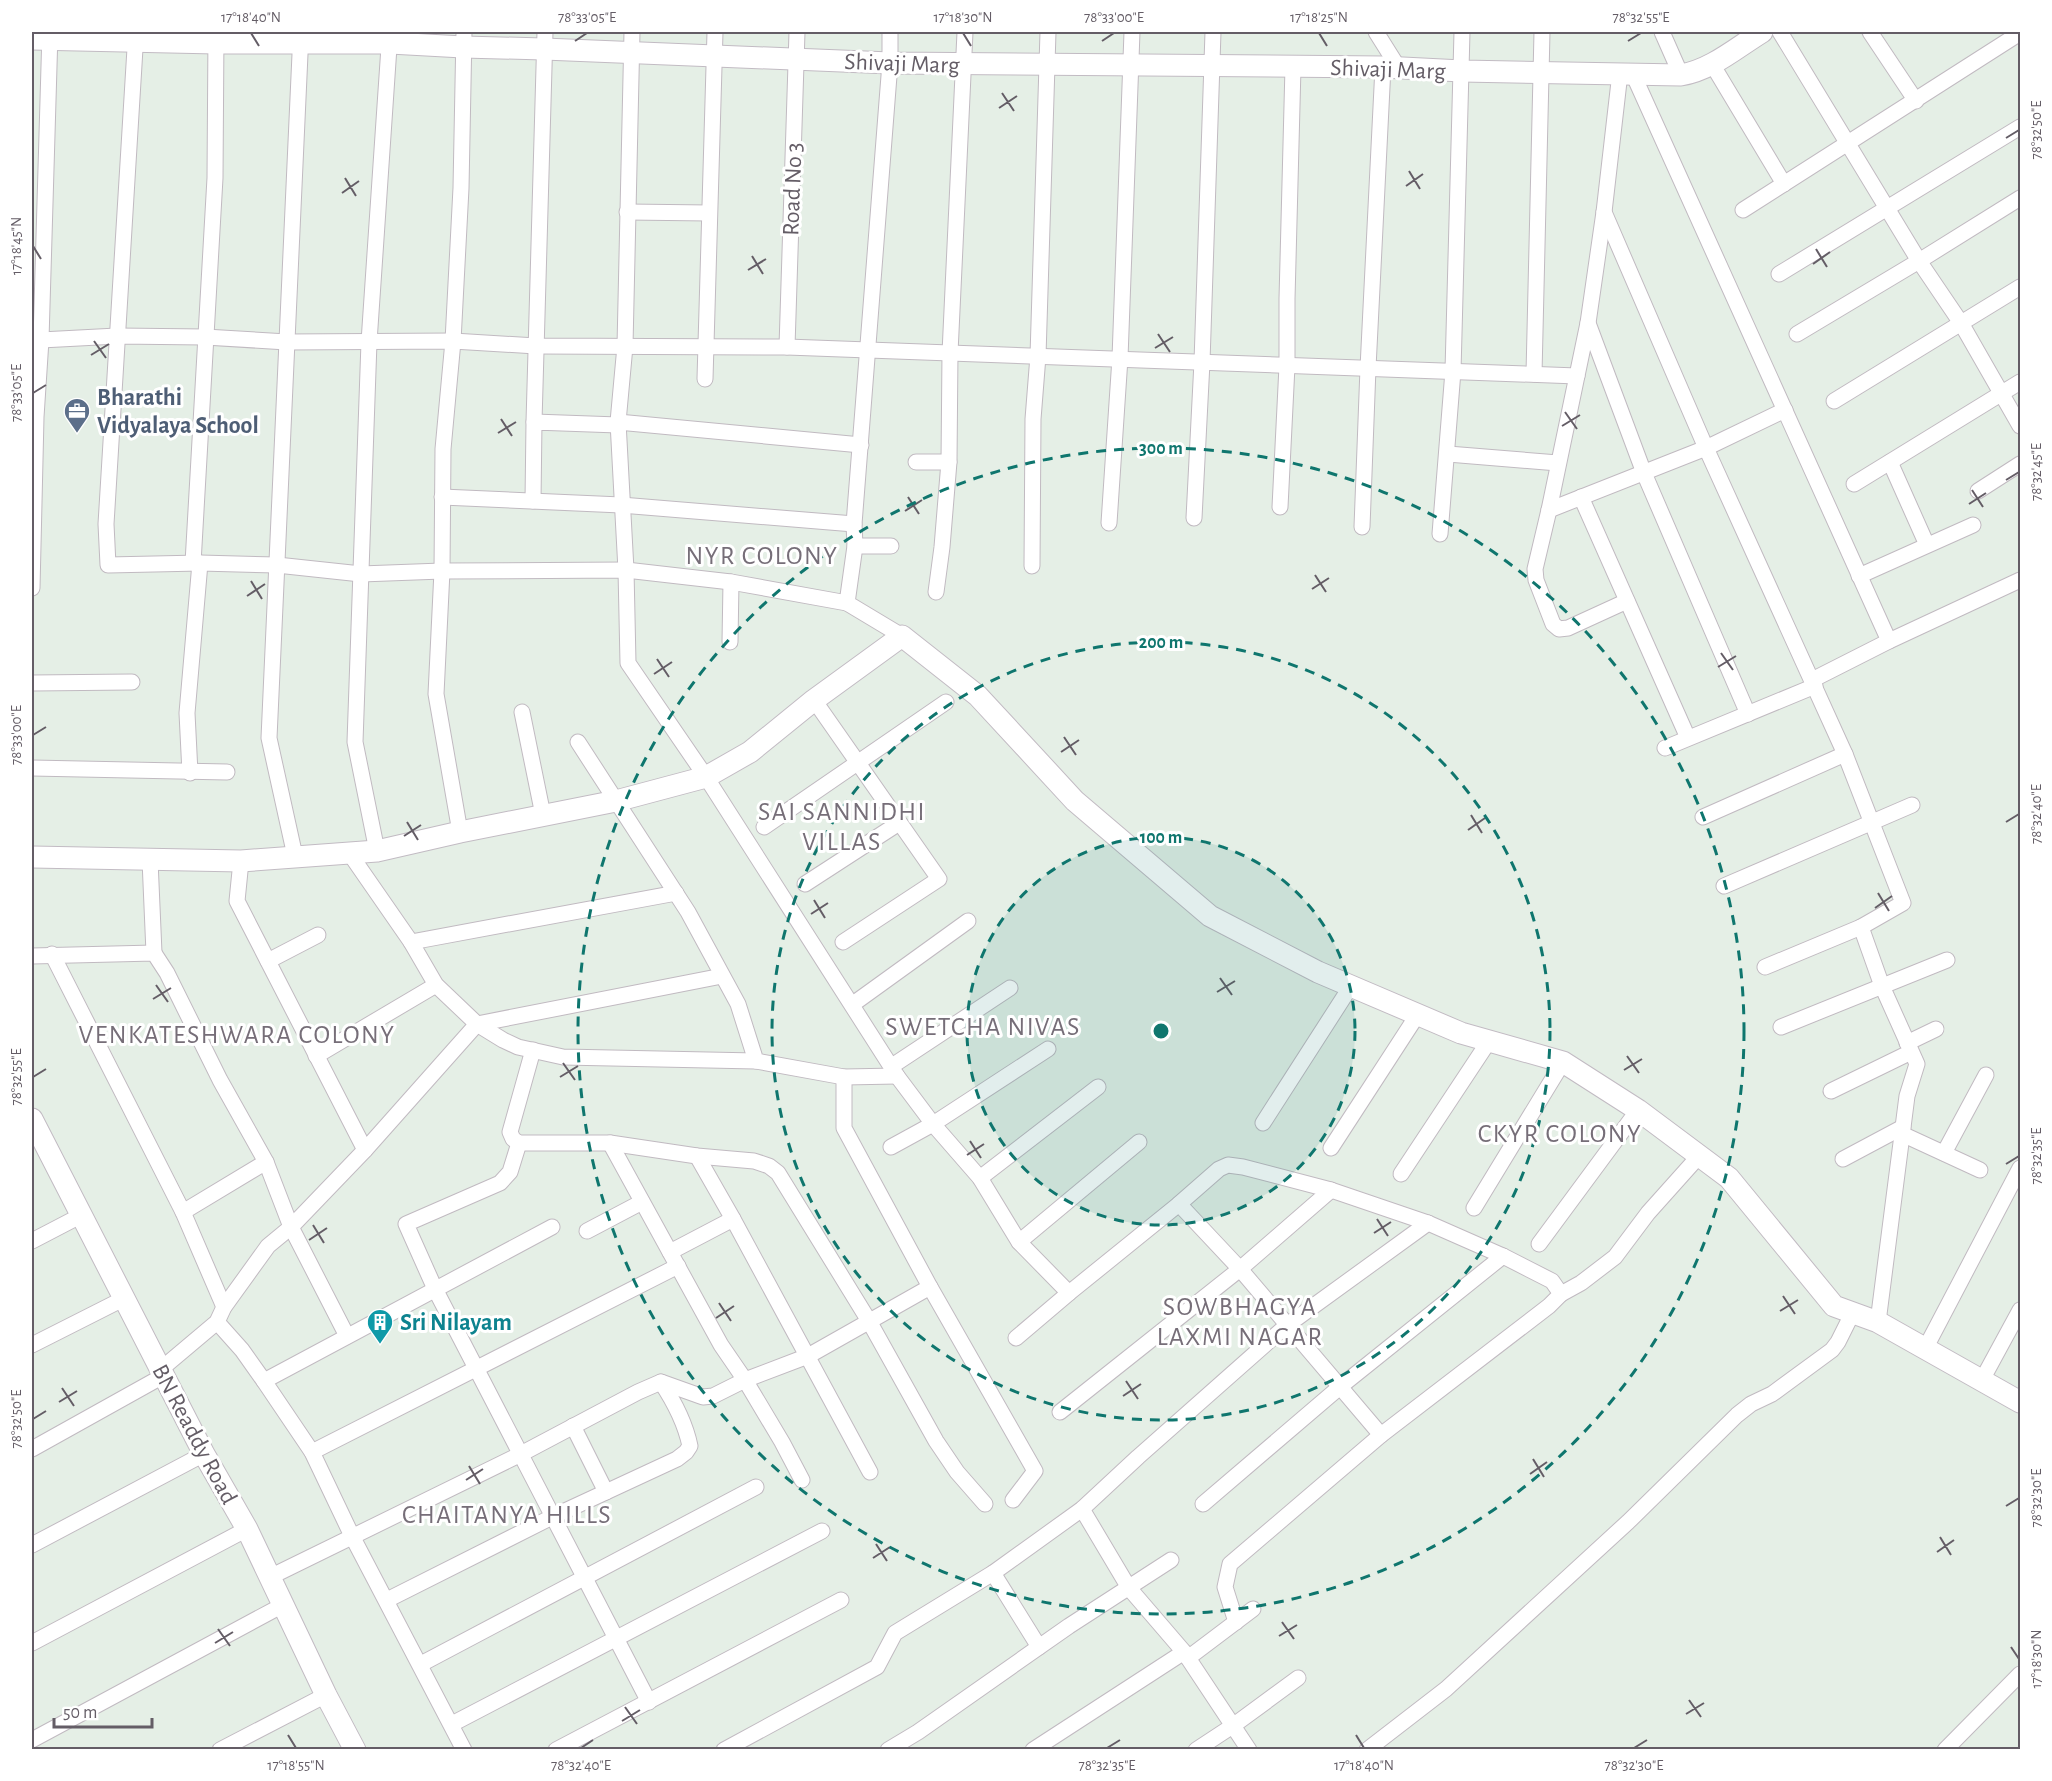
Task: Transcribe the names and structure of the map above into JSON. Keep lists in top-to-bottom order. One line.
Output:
{"streets":{"street":["Shivaji Marg","Road No 3","BN Readdy Road"]},"crossings":[["Shivaji Marg","Road No 3"]],"districts":["NYR COLONY","SAI SANNIDHI VILLAS","SWETCHA NIVAS","VENKATESHWARA COLONY","CKYR COLONY","SOWBHAGYA LAXMI NAGAR","CHAITANYA HILLS"],"places":{"office":["Bharathi Vidyalaya School"],"building":["Sri Nilayam"]},"scale_bar":"50 m","coordinates":["17°18'40\"N","78°33'05\"E","17°18'30\"N","78°33'00\"E","17°18'25\"N","78°32'55\"E","78°32'50\"E","17°18'45\"N","78°32'45\"E","78°32'40\"E","78°32'35\"E","78°32'30\"E","17°18'55\"N"],"rings":["300 m","200 m","100 m"]}
